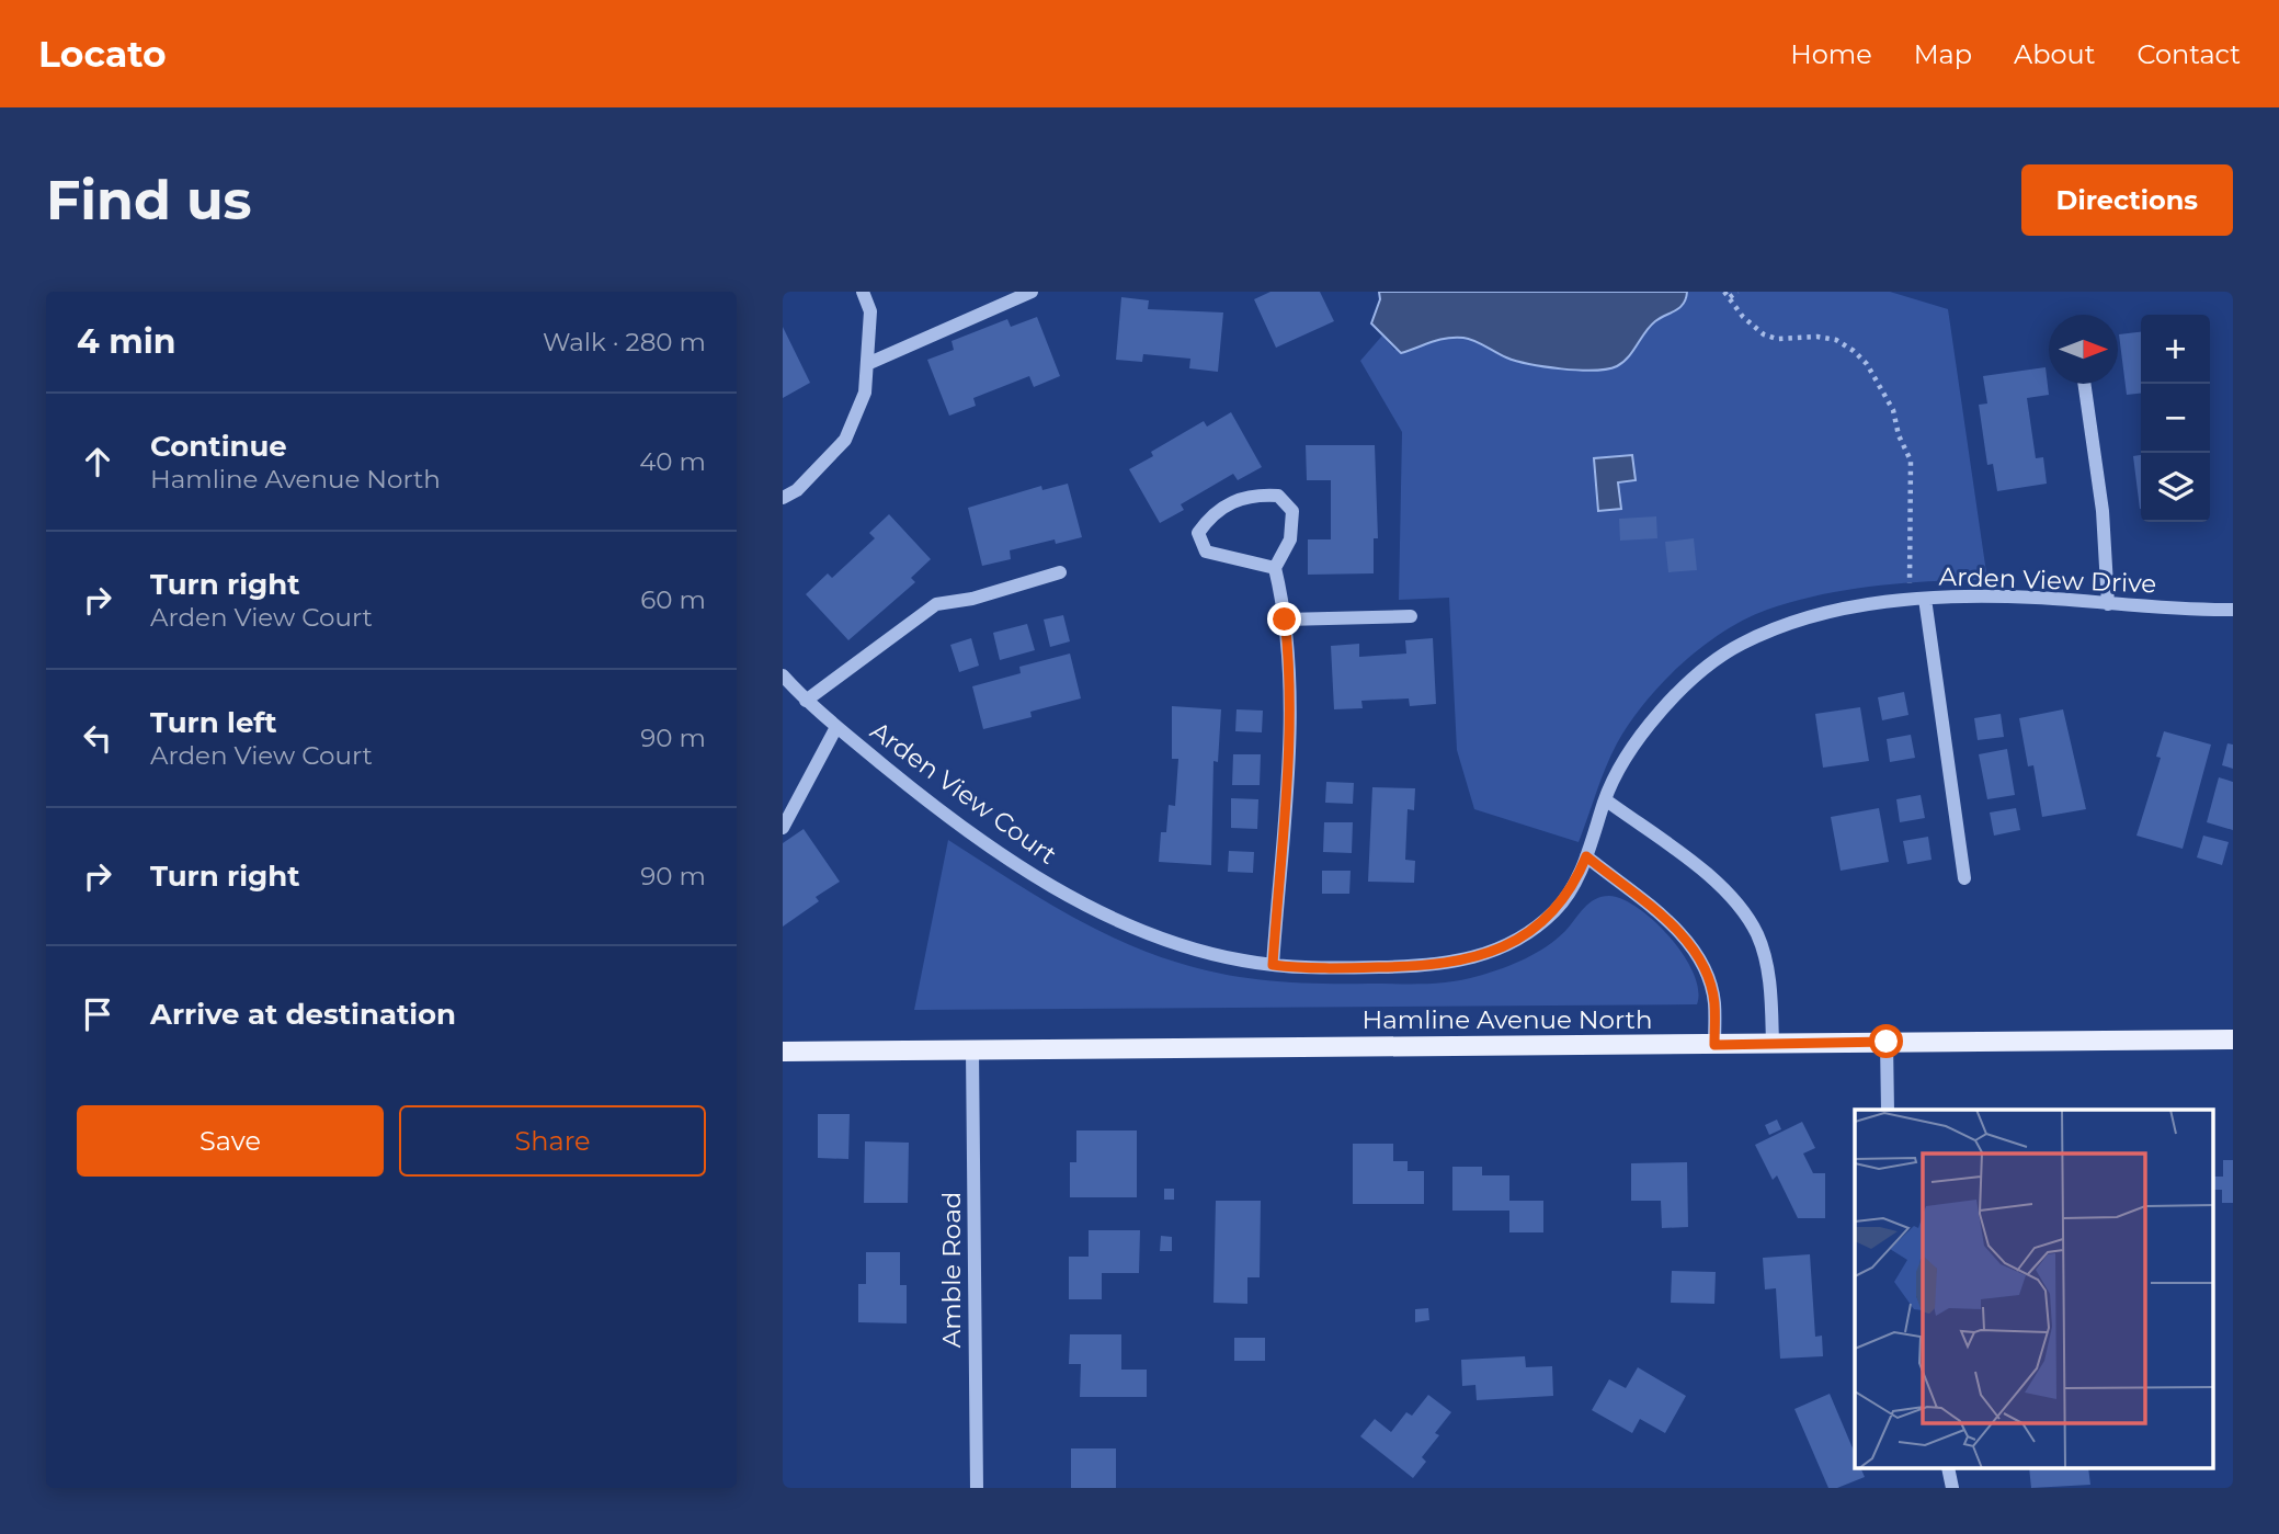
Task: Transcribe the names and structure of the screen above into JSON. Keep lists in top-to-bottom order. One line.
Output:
{"streets":{"main road":["Hamline Avenue North"],"street":["Arden View Drive","Arden View Court","Amble Road"]},"crossings":[["Arden View Drive","Arden View Court"],["Hamline Avenue North","Amble Road"]],"north":"right","page":{"header":"Locato","nav":["Home","Map","About","Contact"],"buttons":["Directions",["Save","Share"]],"title":"Find us","heading":["4 min","Walk · 280 m"],"map_buttons":["+","−"],"list":[["Continue","Hamline Avenue North","40 m"],["Turn right","Arden View Court","60 m"],["Turn left","Arden View Court","90 m"],["Turn right","90 m"],"Arrive at destination"]}}
